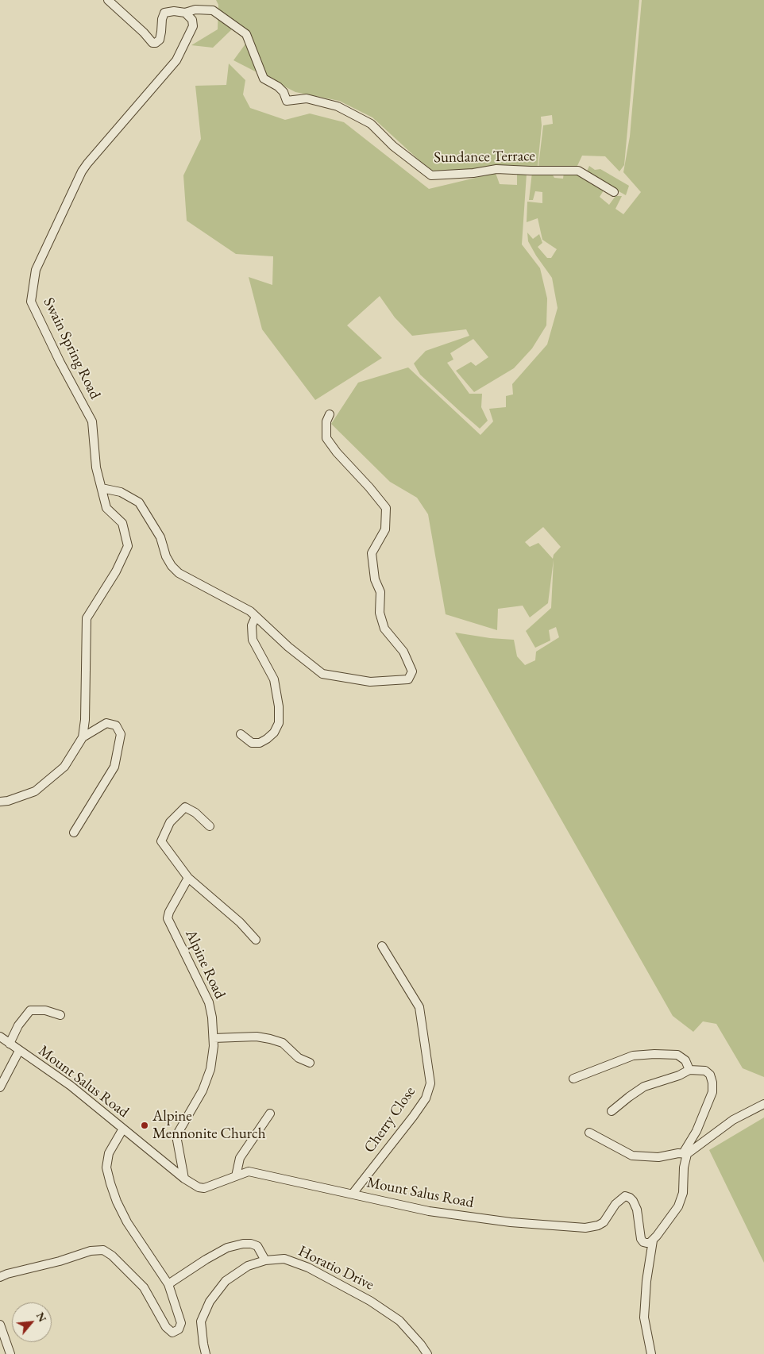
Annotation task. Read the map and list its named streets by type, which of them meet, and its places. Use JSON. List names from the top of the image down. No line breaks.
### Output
{"streets":{"street":["Sundance Terrace","Swain Spring Road","Alpine Road","Mount Salus Road","Cherry Close","Horatio Drive"]},"crossings":[["Sundance Terrace","Swain Spring Road"],["Alpine Road","Mount Salus Road"],["Mount Salus Road","Cherry Close"]],"places":["Alpine Mennonite Church"],"north":"top right"}
